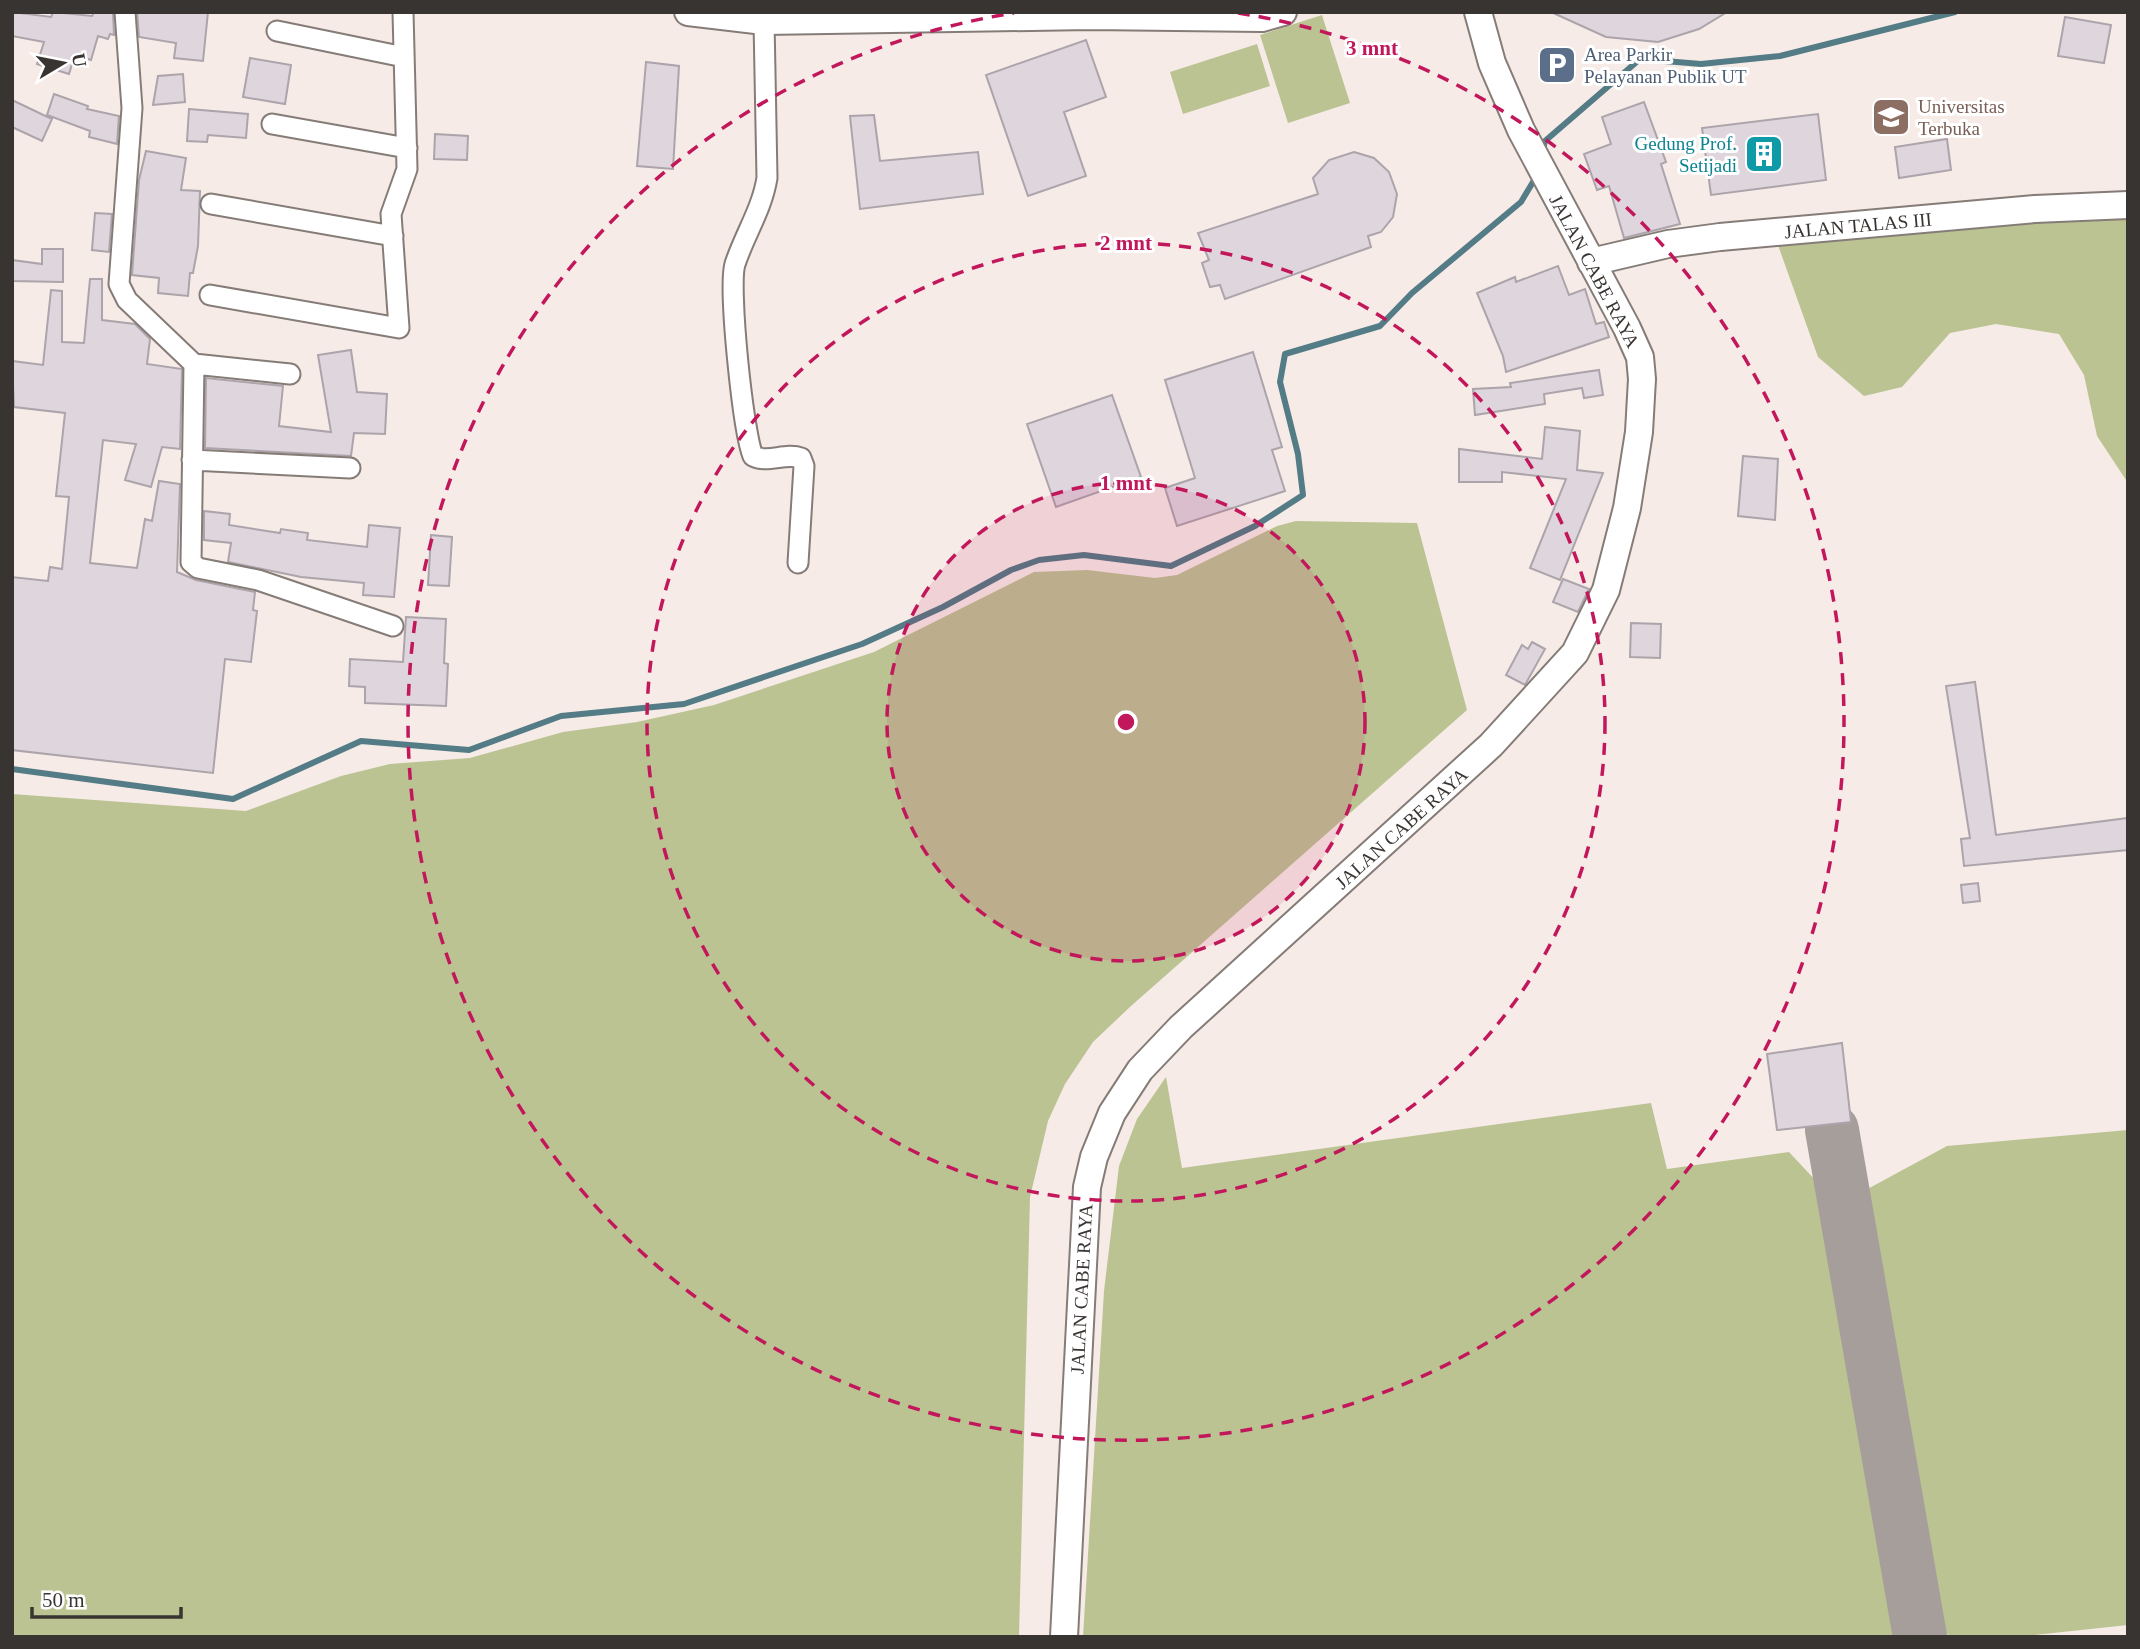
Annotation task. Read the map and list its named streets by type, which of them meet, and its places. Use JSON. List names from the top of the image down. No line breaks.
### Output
{"streets":{"main road":["JALAN TALAS III","JALAN CABE RAYA"]},"crossings":[["JALAN TALAS III","JALAN CABE RAYA"]],"places":{"parking":["Area Parkir Pelayanan Publik UT"],"school or university":["Universitas Terbuka"],"building":["Gedung Prof. Setijadi"]},"scale_bar":"50 m","north":"right","rings":["3 mnt","2 mnt","1 mnt"]}
